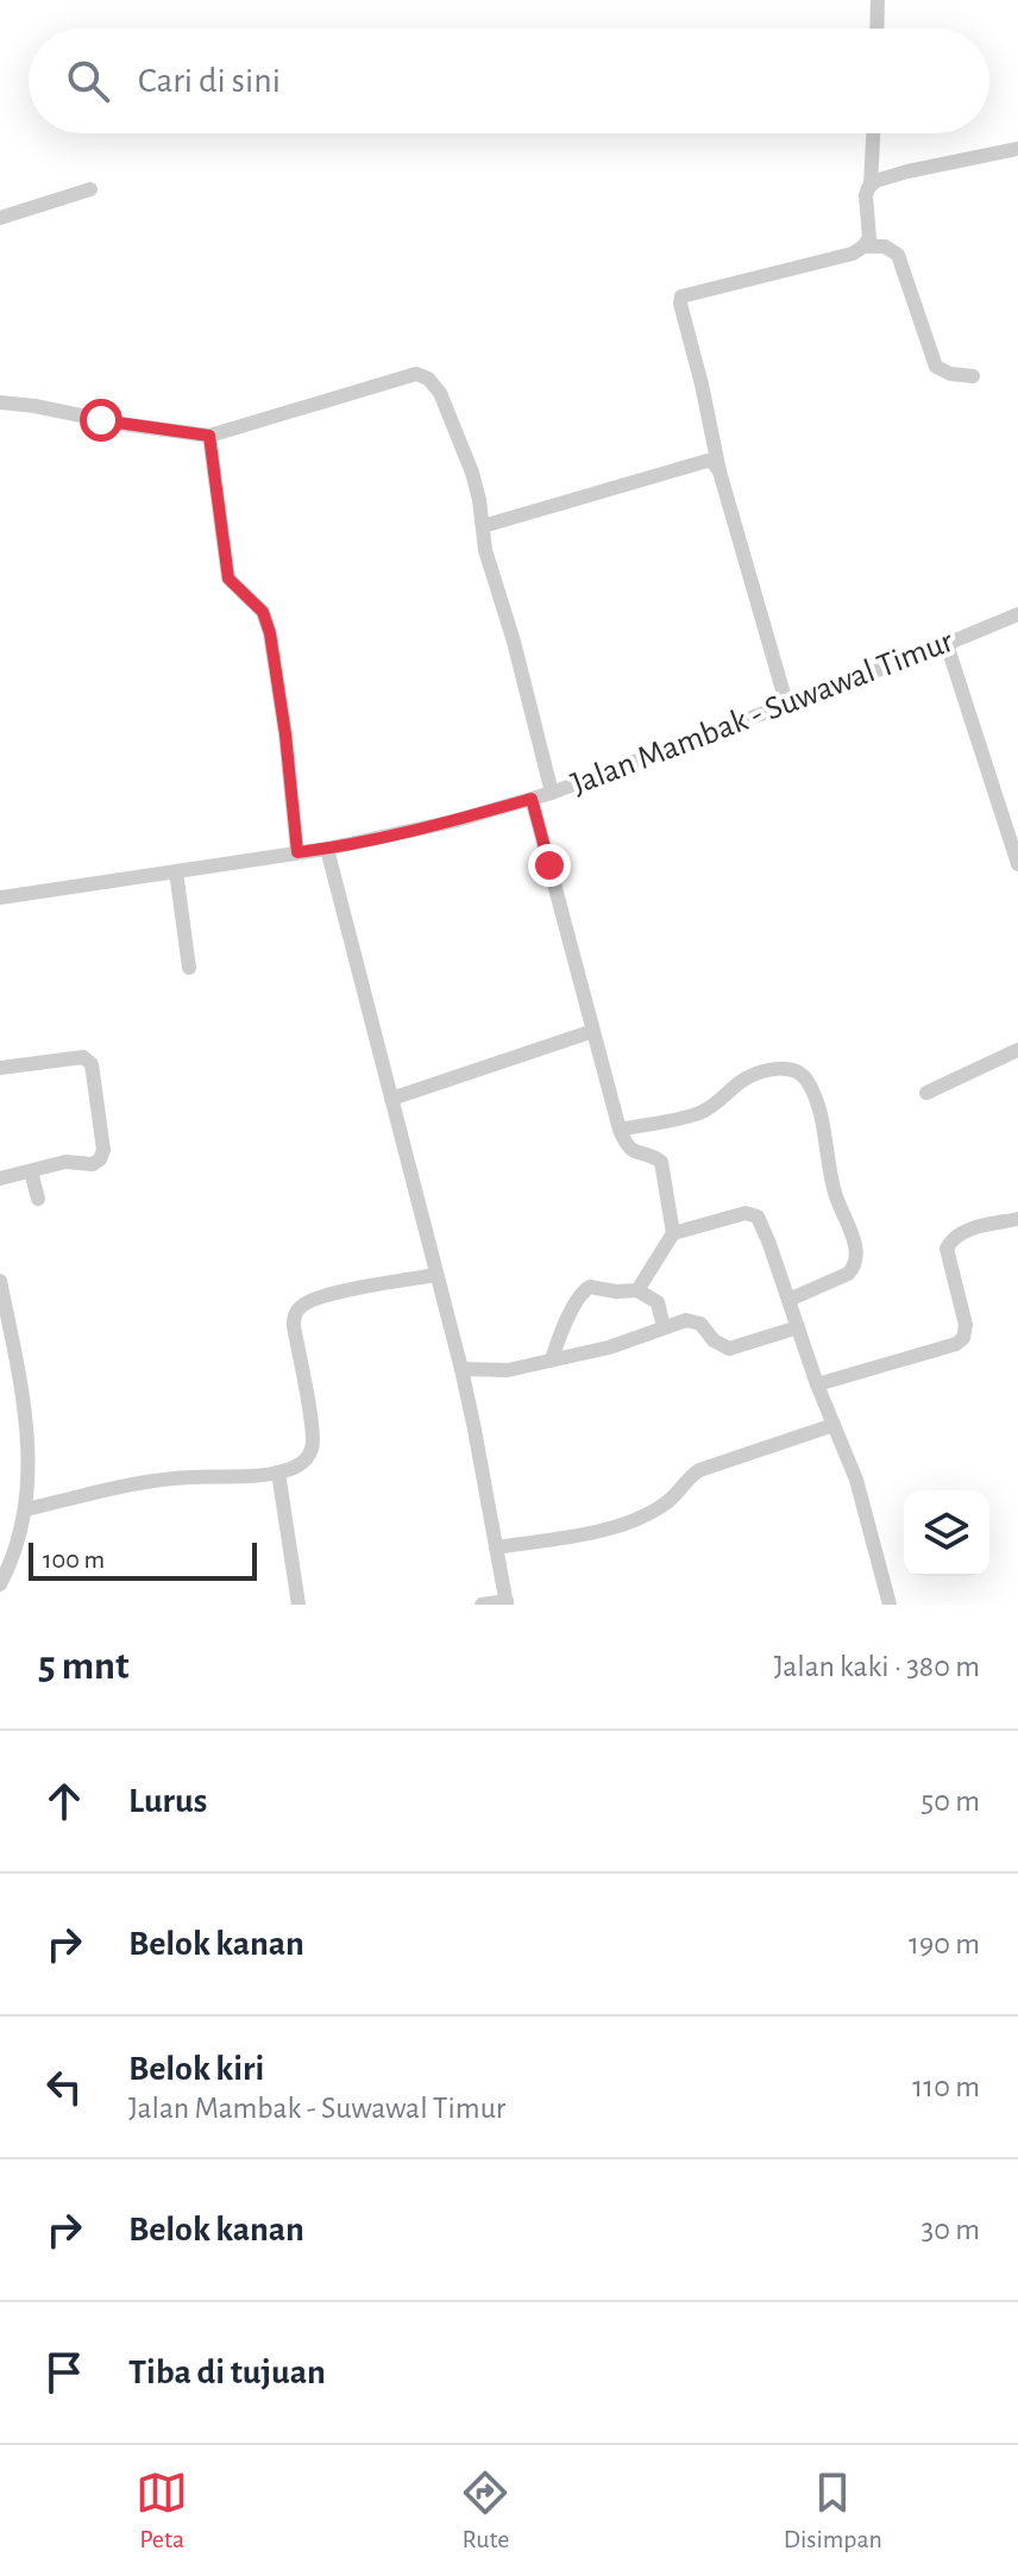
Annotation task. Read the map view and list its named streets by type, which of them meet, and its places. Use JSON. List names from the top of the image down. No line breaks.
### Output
{"streets":{"street":["Jalan Mambak - Suwawal Timur"]},"scale_bar":"100 m","page":{"search":"Cari di sini","scale":"100 m","heading":["5 mnt","Jalan kaki · 380 m"],"list":[["Lurus","50 m"],["Belok kanan","190 m"],["Belok kiri","Jalan Mambak - Suwawal Timur","110 m"],["Belok kanan","30 m"],"Tiba di tujuan"],"nav":["Peta","Rute","Disimpan"]}}
